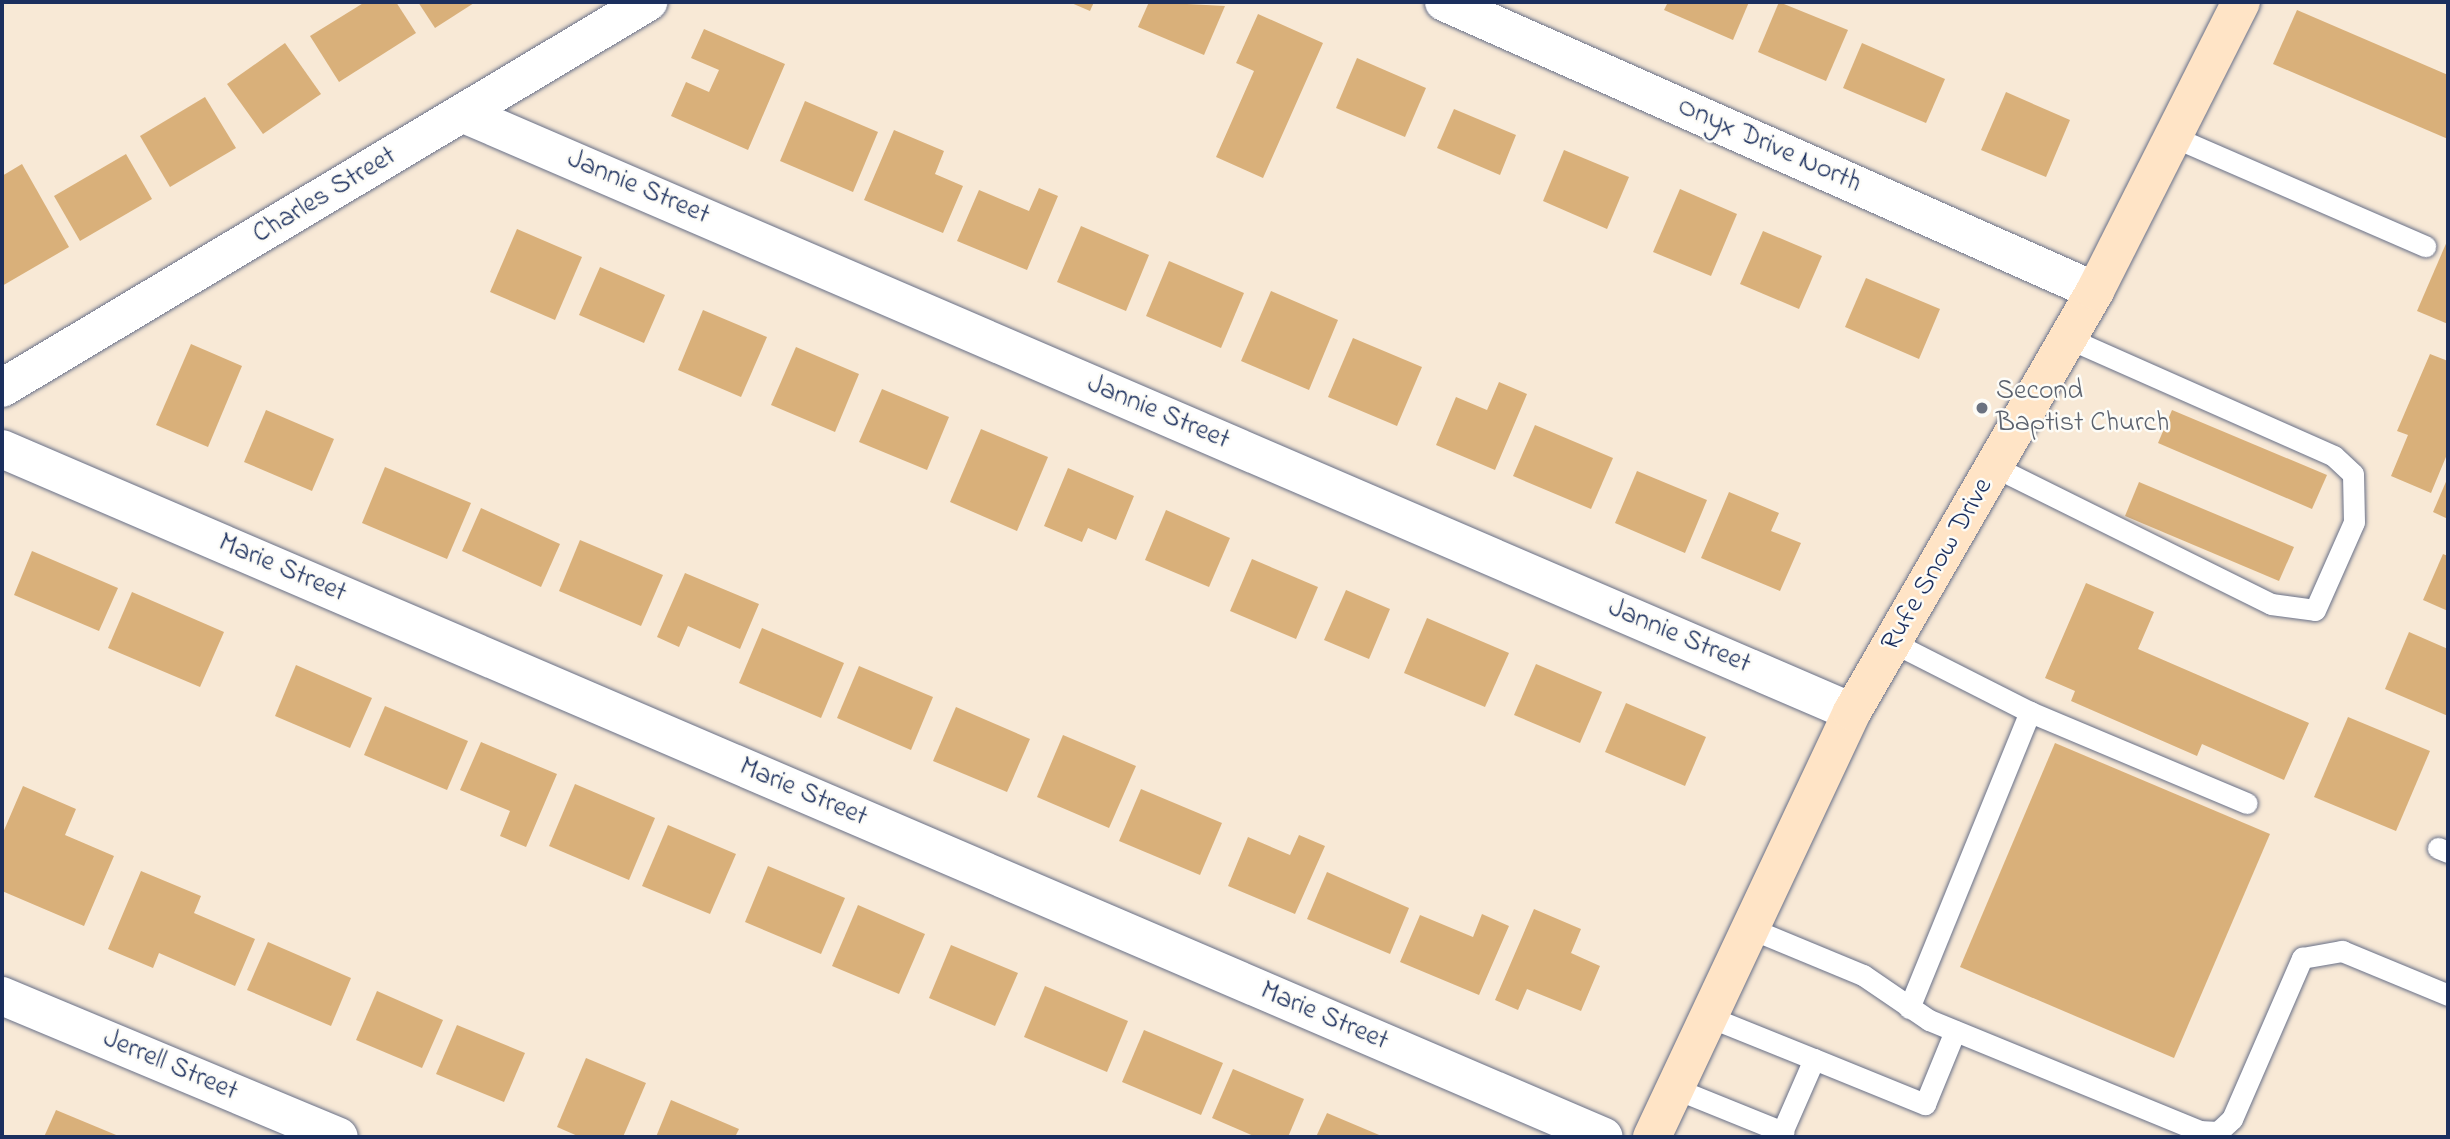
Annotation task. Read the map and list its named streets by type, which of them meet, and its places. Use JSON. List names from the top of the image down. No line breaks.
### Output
{"streets":{"main road":["Rufe Snow Drive"],"street":["Onyx Drive North","Jannie Street","Charles Street","Marie Street","Jerrell Street"]},"crossings":[["Onyx Drive North","Rufe Snow Drive"],["Jannie Street","Charles Street"],["Jannie Street","Rufe Snow Drive"]],"places":["Second Baptist Church"]}
